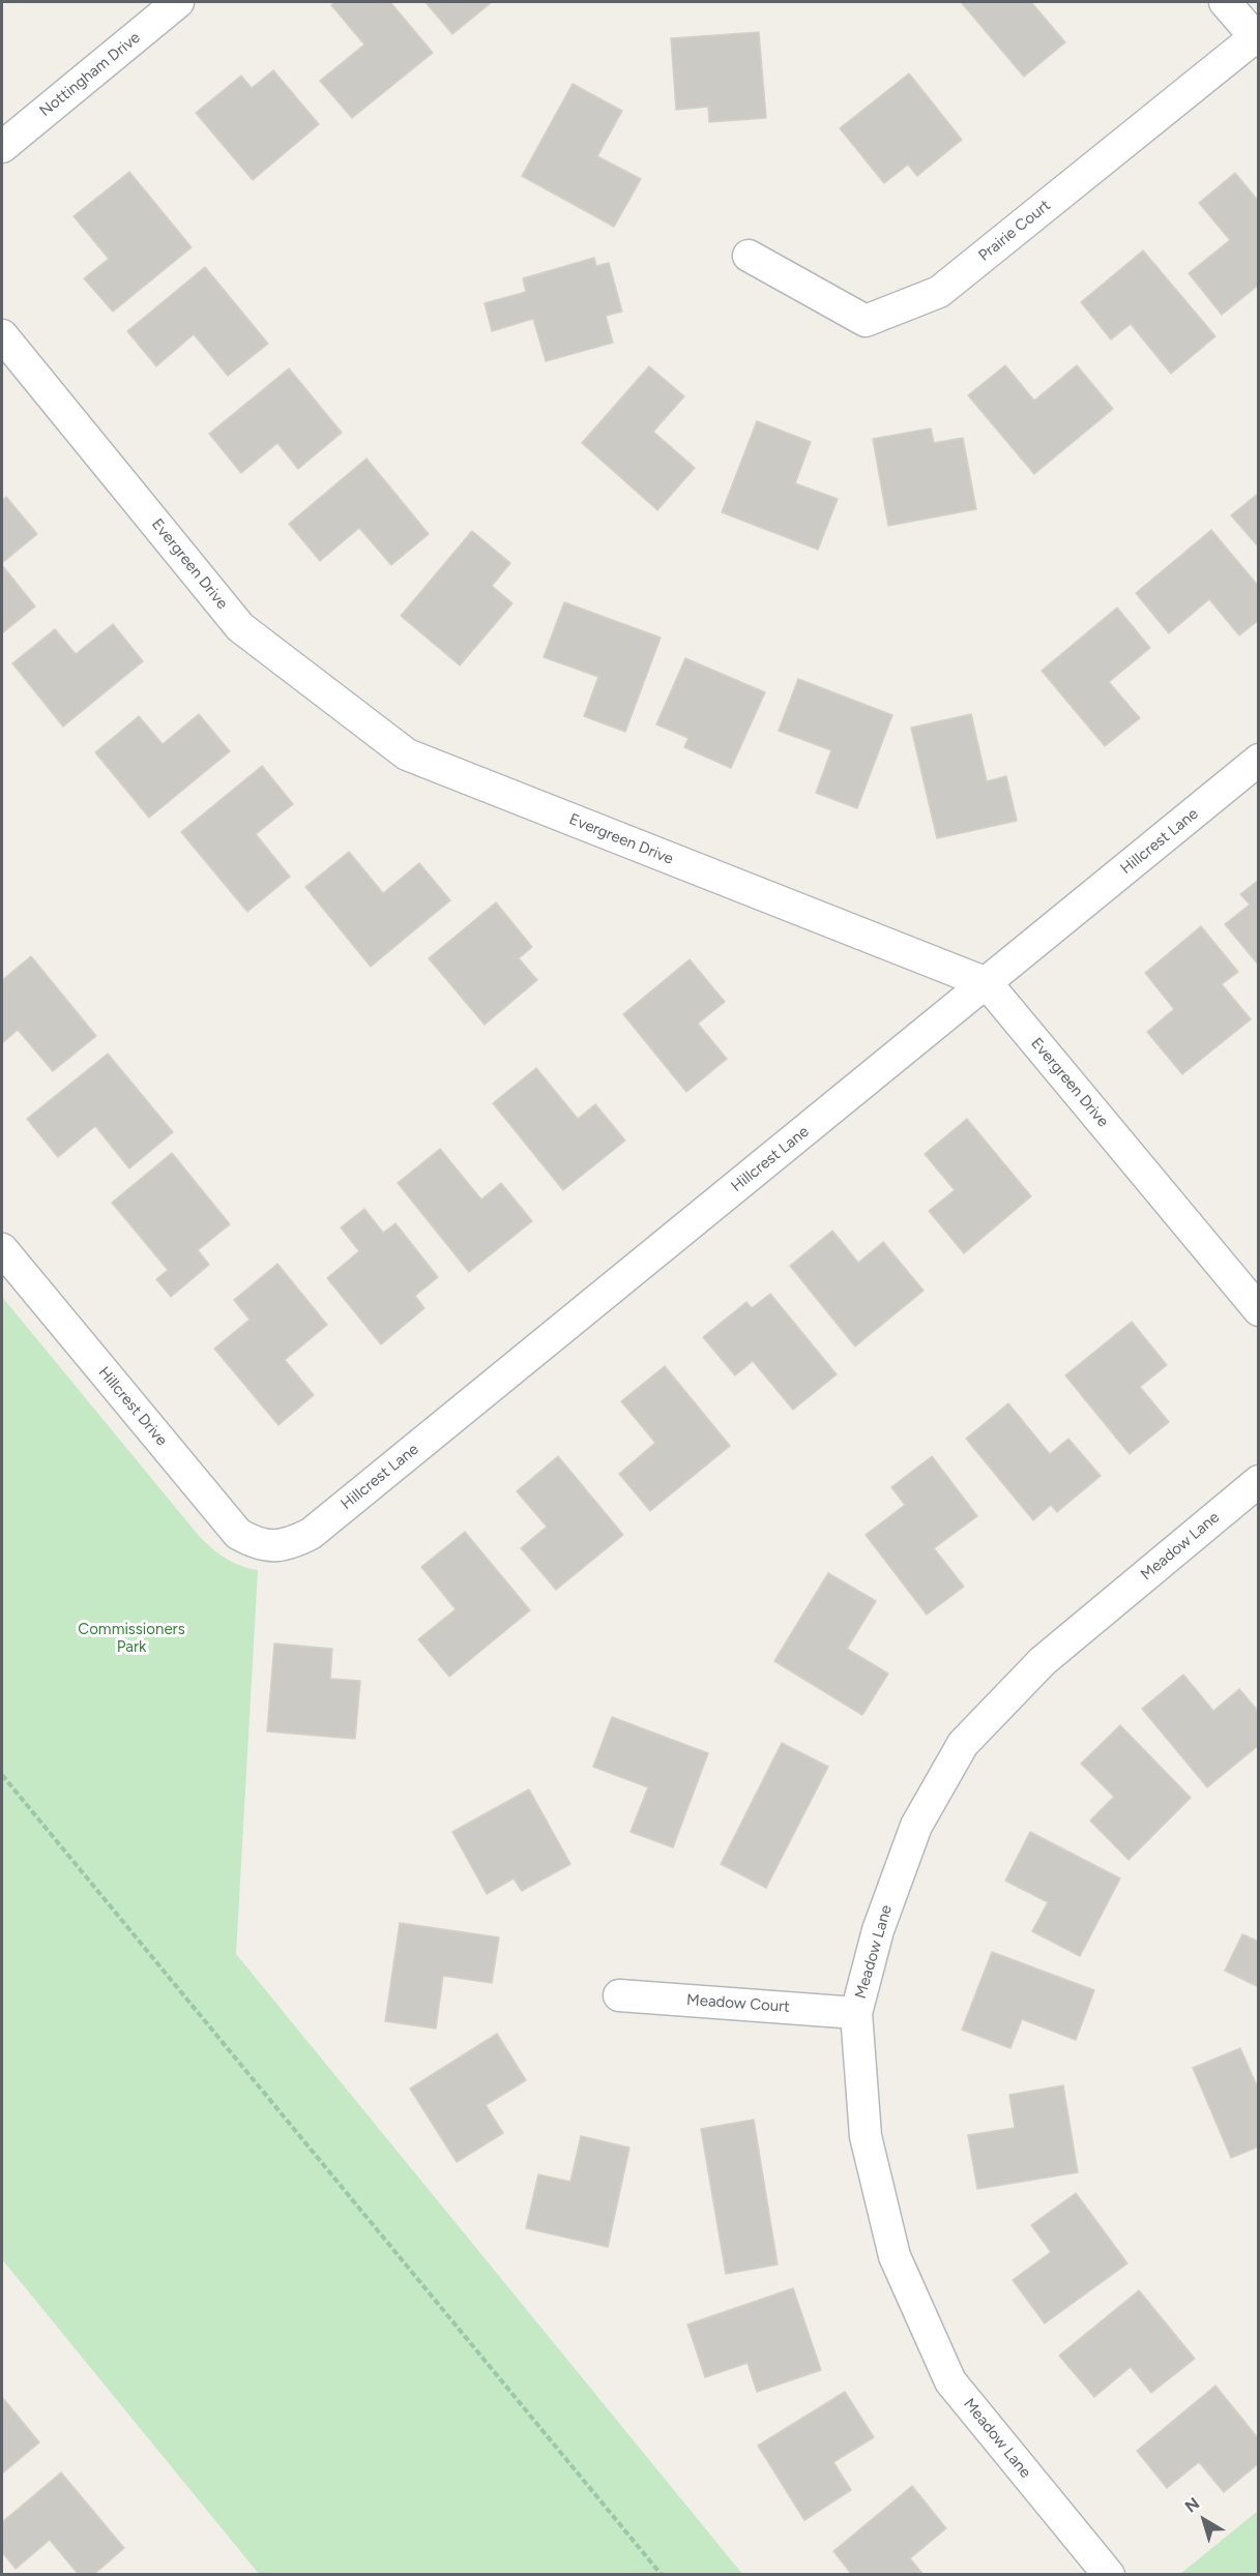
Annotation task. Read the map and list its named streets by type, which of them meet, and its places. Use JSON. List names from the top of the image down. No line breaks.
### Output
{"streets":{"street":["Nottingham Drive","Prairie Court","Evergreen Drive","Hillcrest Lane","Hillcrest Drive","Meadow Lane","Meadow Court"]},"crossings":[["Evergreen Drive","Hillcrest Lane"],["Hillcrest Lane","Hillcrest Drive"],["Meadow Lane","Meadow Court"]],"parks":["Commissioners Park"],"north":"top left"}
